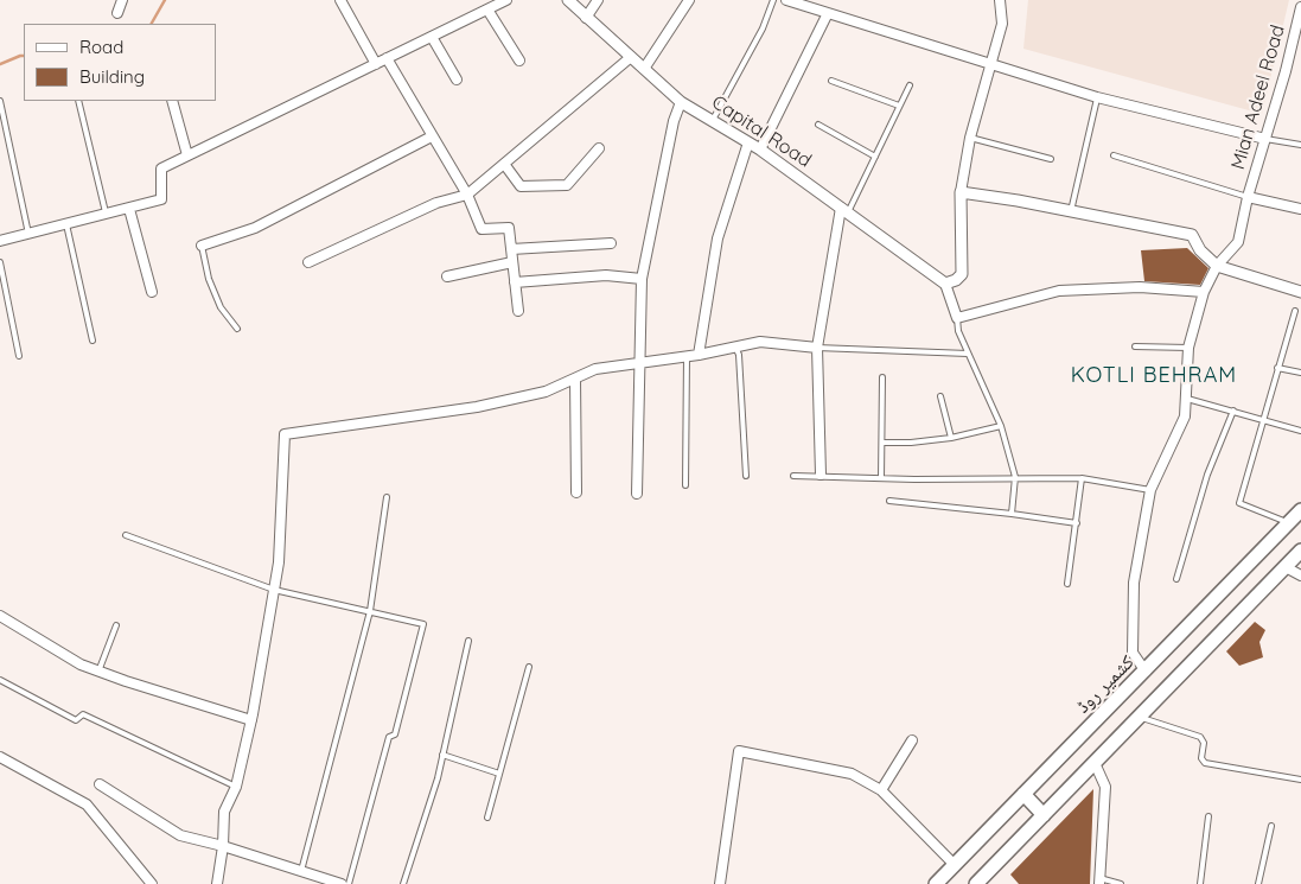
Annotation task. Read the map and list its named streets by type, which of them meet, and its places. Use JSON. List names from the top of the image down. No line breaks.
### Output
{"streets":{"main road":["کشمیر روڈ"],"street":["Mian Adeel Road","Capital Road"]},"crossings":[["Mian Adeel Road","کشمیر روڈ"]],"districts":["KOTLI BEHRAM"],"legend":["Road","Building"]}
